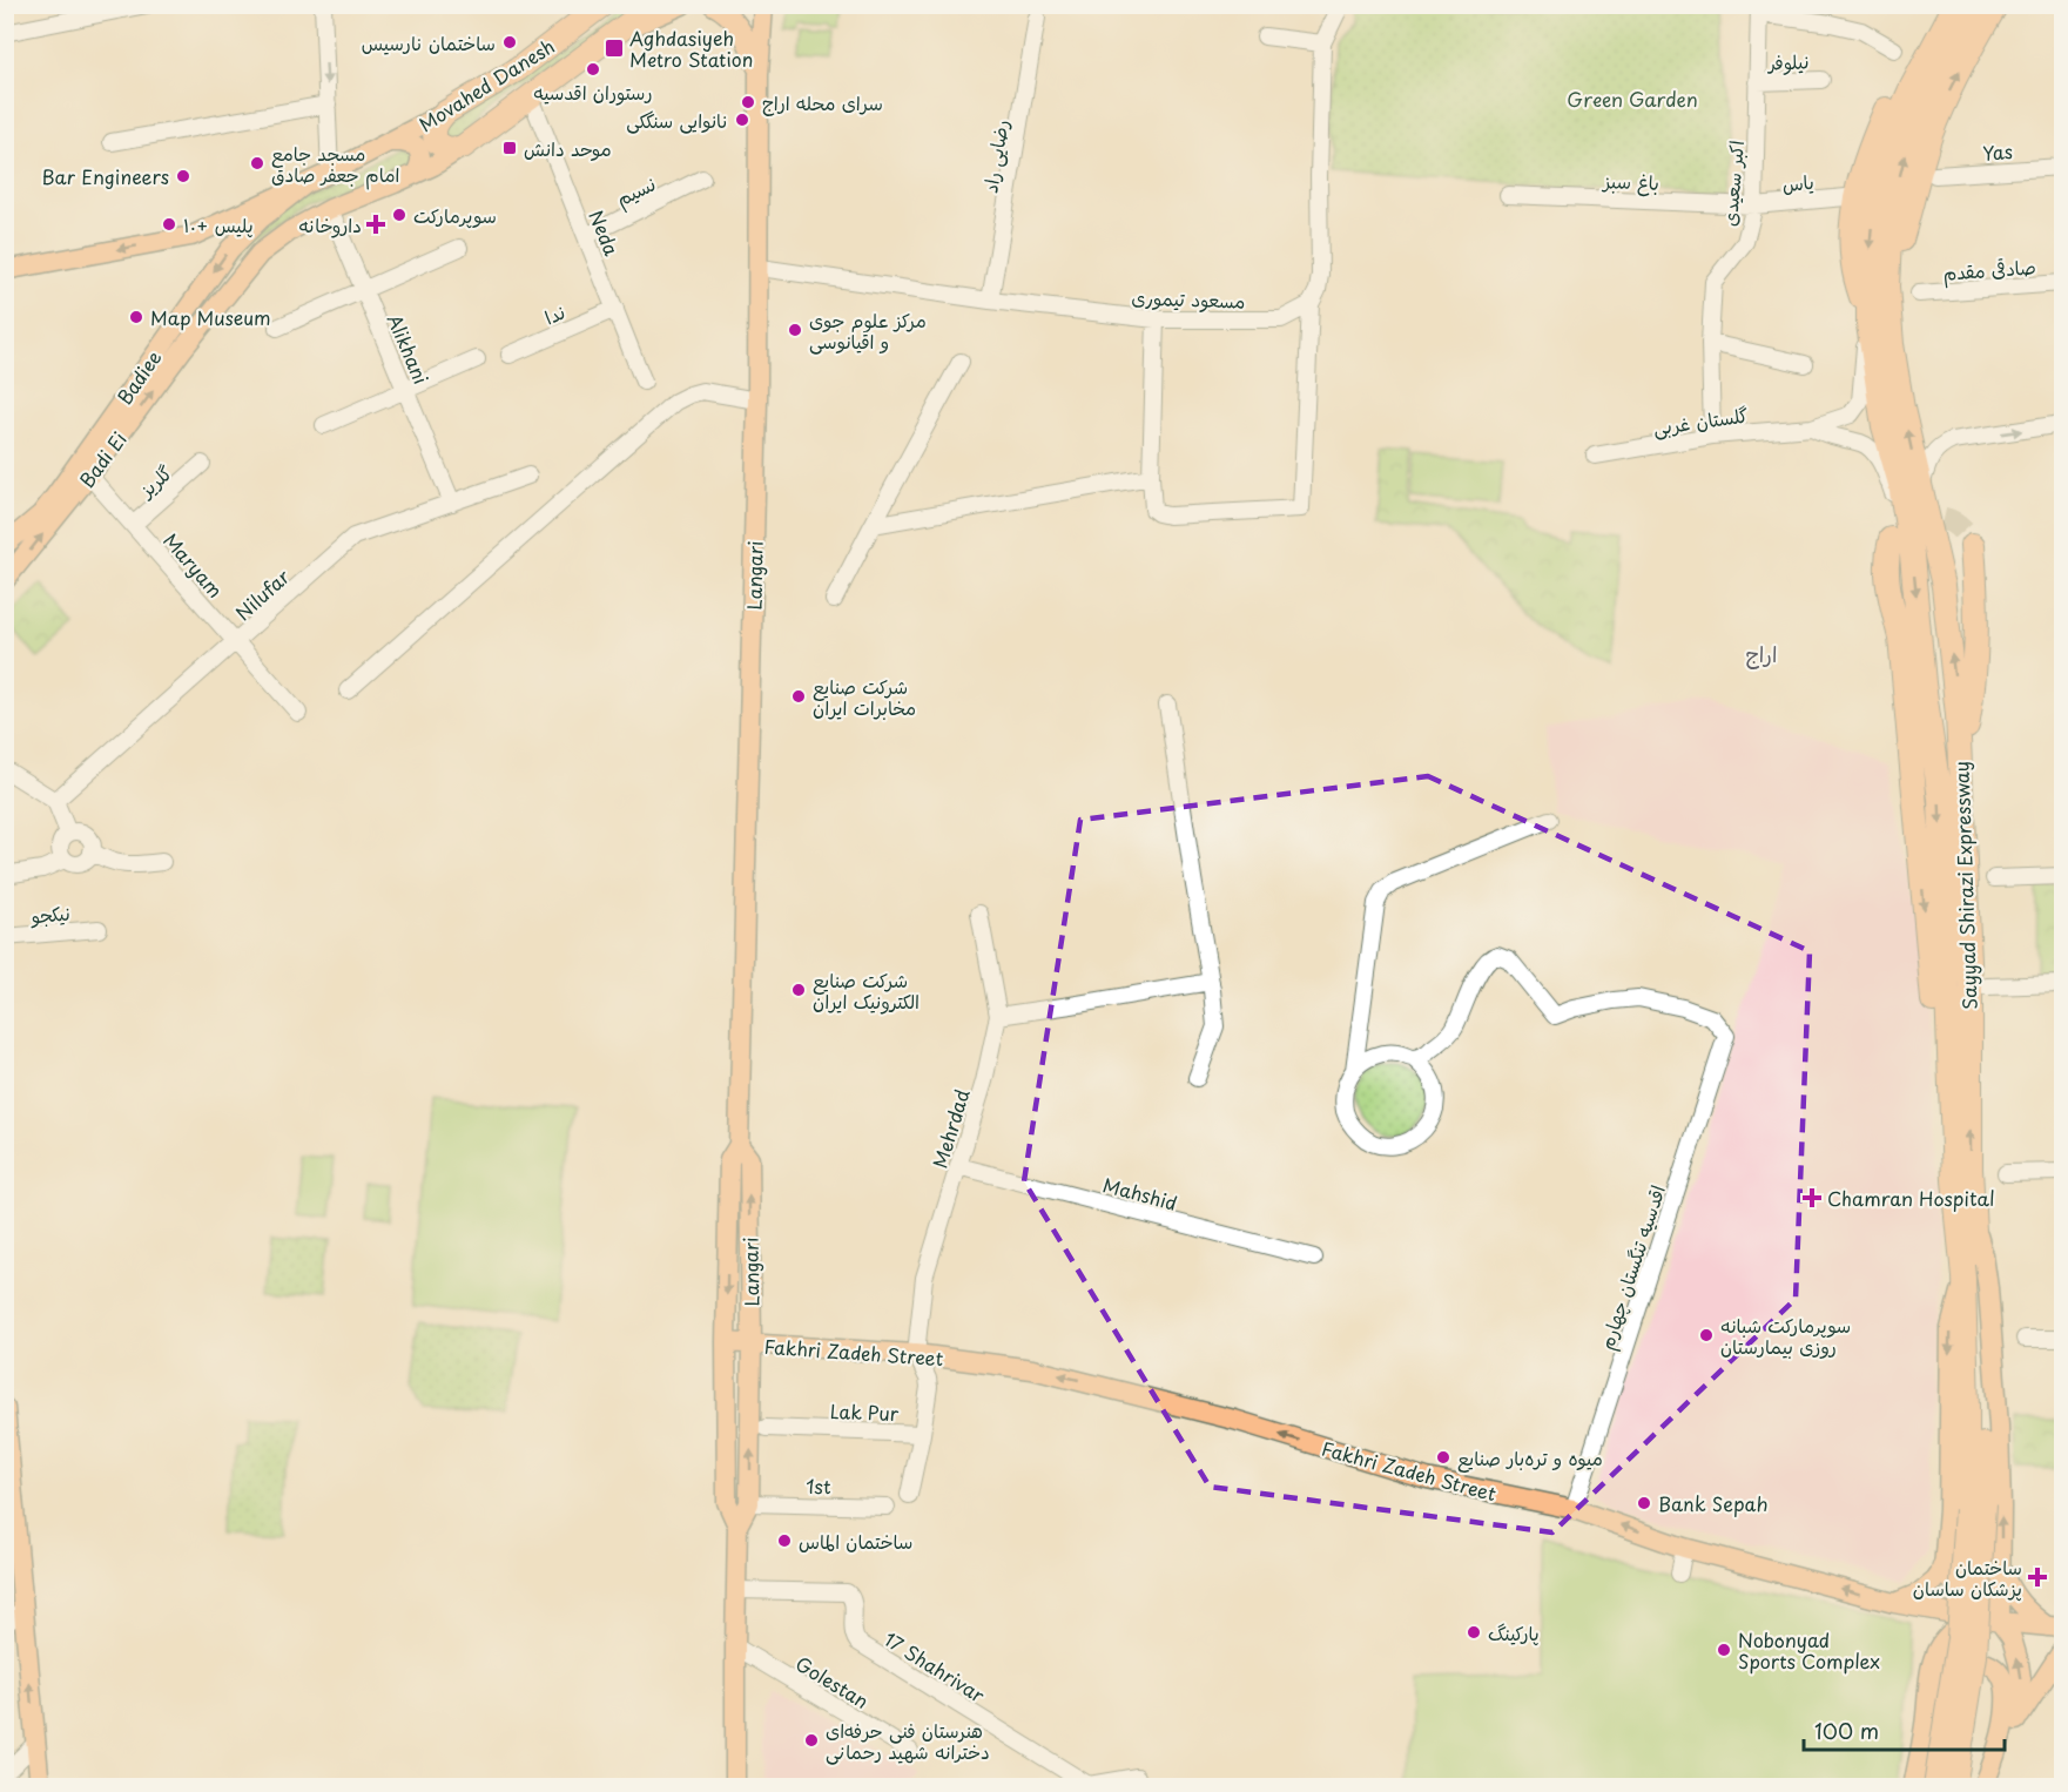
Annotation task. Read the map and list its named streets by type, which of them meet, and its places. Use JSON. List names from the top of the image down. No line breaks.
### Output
{"streets":{"highway":["Movahed Danesh","Sayyad Shirazi Expressway"],"main road":["Badiee","Badi Ei","Langari","Fakhri Zadeh Street"],"street":["نیلوفر","Yas","رضایی راد","باغ سبز","یاس","اکبر سعیدی","نسیم","Neda","صادقی مقدم","مسعود تیموری","ندا","Alikhani","گلستان غربی","گلریز","Maryam","Nilufar","نیکجو","Mehrdad","Mahshid","اقدسیه تنگستان چهارم","Lak Pur","1st","17 Shahrivar","Golestan"]},"crossings":[["نیلوفر","اکبر سعیدی"],["Movahed Danesh","Neda"],["Movahed Danesh","Alikhani"],["Movahed Danesh","Badiee"],["Movahed Danesh","Badi Ei"],["رضایی راد","مسعود تیموری"],["باغ سبز","یاس"],["باغ سبز","اکبر سعیدی"],["یاس","اکبر سعیدی"],["اکبر سعیدی","گلستان غربی"],["نسیم","Neda"],["Neda","ندا"],["مسعود تیموری","Langari"],["Alikhani","Nilufar"],["Badi Ei","Maryam"],["گلریز","Maryam"],["Maryam","Nilufar"],["Langari","Fakhri Zadeh Street"],["Langari","1st"],["Langari","17 Shahrivar"],["Langari","Golestan"],["Mehrdad","Mahshid"],["Mehrdad","Fakhri Zadeh Street"],["Mehrdad","Lak Pur"],["اقدسیه تنگستان چهارم","Fakhri Zadeh Street"],["Fakhri Zadeh Street","Lak Pur"]],"one_way":["Badiee","Badi Ei","Fakhri Zadeh Street"],"districts":["اراج"],"parks":["Green Garden"],"places":{"other":["ساختمان نارسیس","رستوران اقدسیه","سرای محله اراج","نانوایی سنگکی","مسجد جامع امام جعفر صادق","Bar Engineers","سوپرمارکت","پلیس +۱۰","Map Museum","مرکز علوم جوی و اقیانوسی","شرکت صنایع مخابرات ایران","شرکت صنایع الکترونیک ایران","سوپرمارکت شبانه روزی بیمارستان","میوه و تره‌بار صنایع","Bank Sepah","ساختمان الماس","پارکینگ","Nobonyad Sports Complex","هنرستان فنی حرفه‌ای دخترانه شهید رحمانی"],"transit":["Aghdasiyeh Metro Station","موحد دانش"],"health":["داروخانه","Chamran Hospital","ساختمان پزشکان ساسان"]},"scale_bar":"100 m"}
